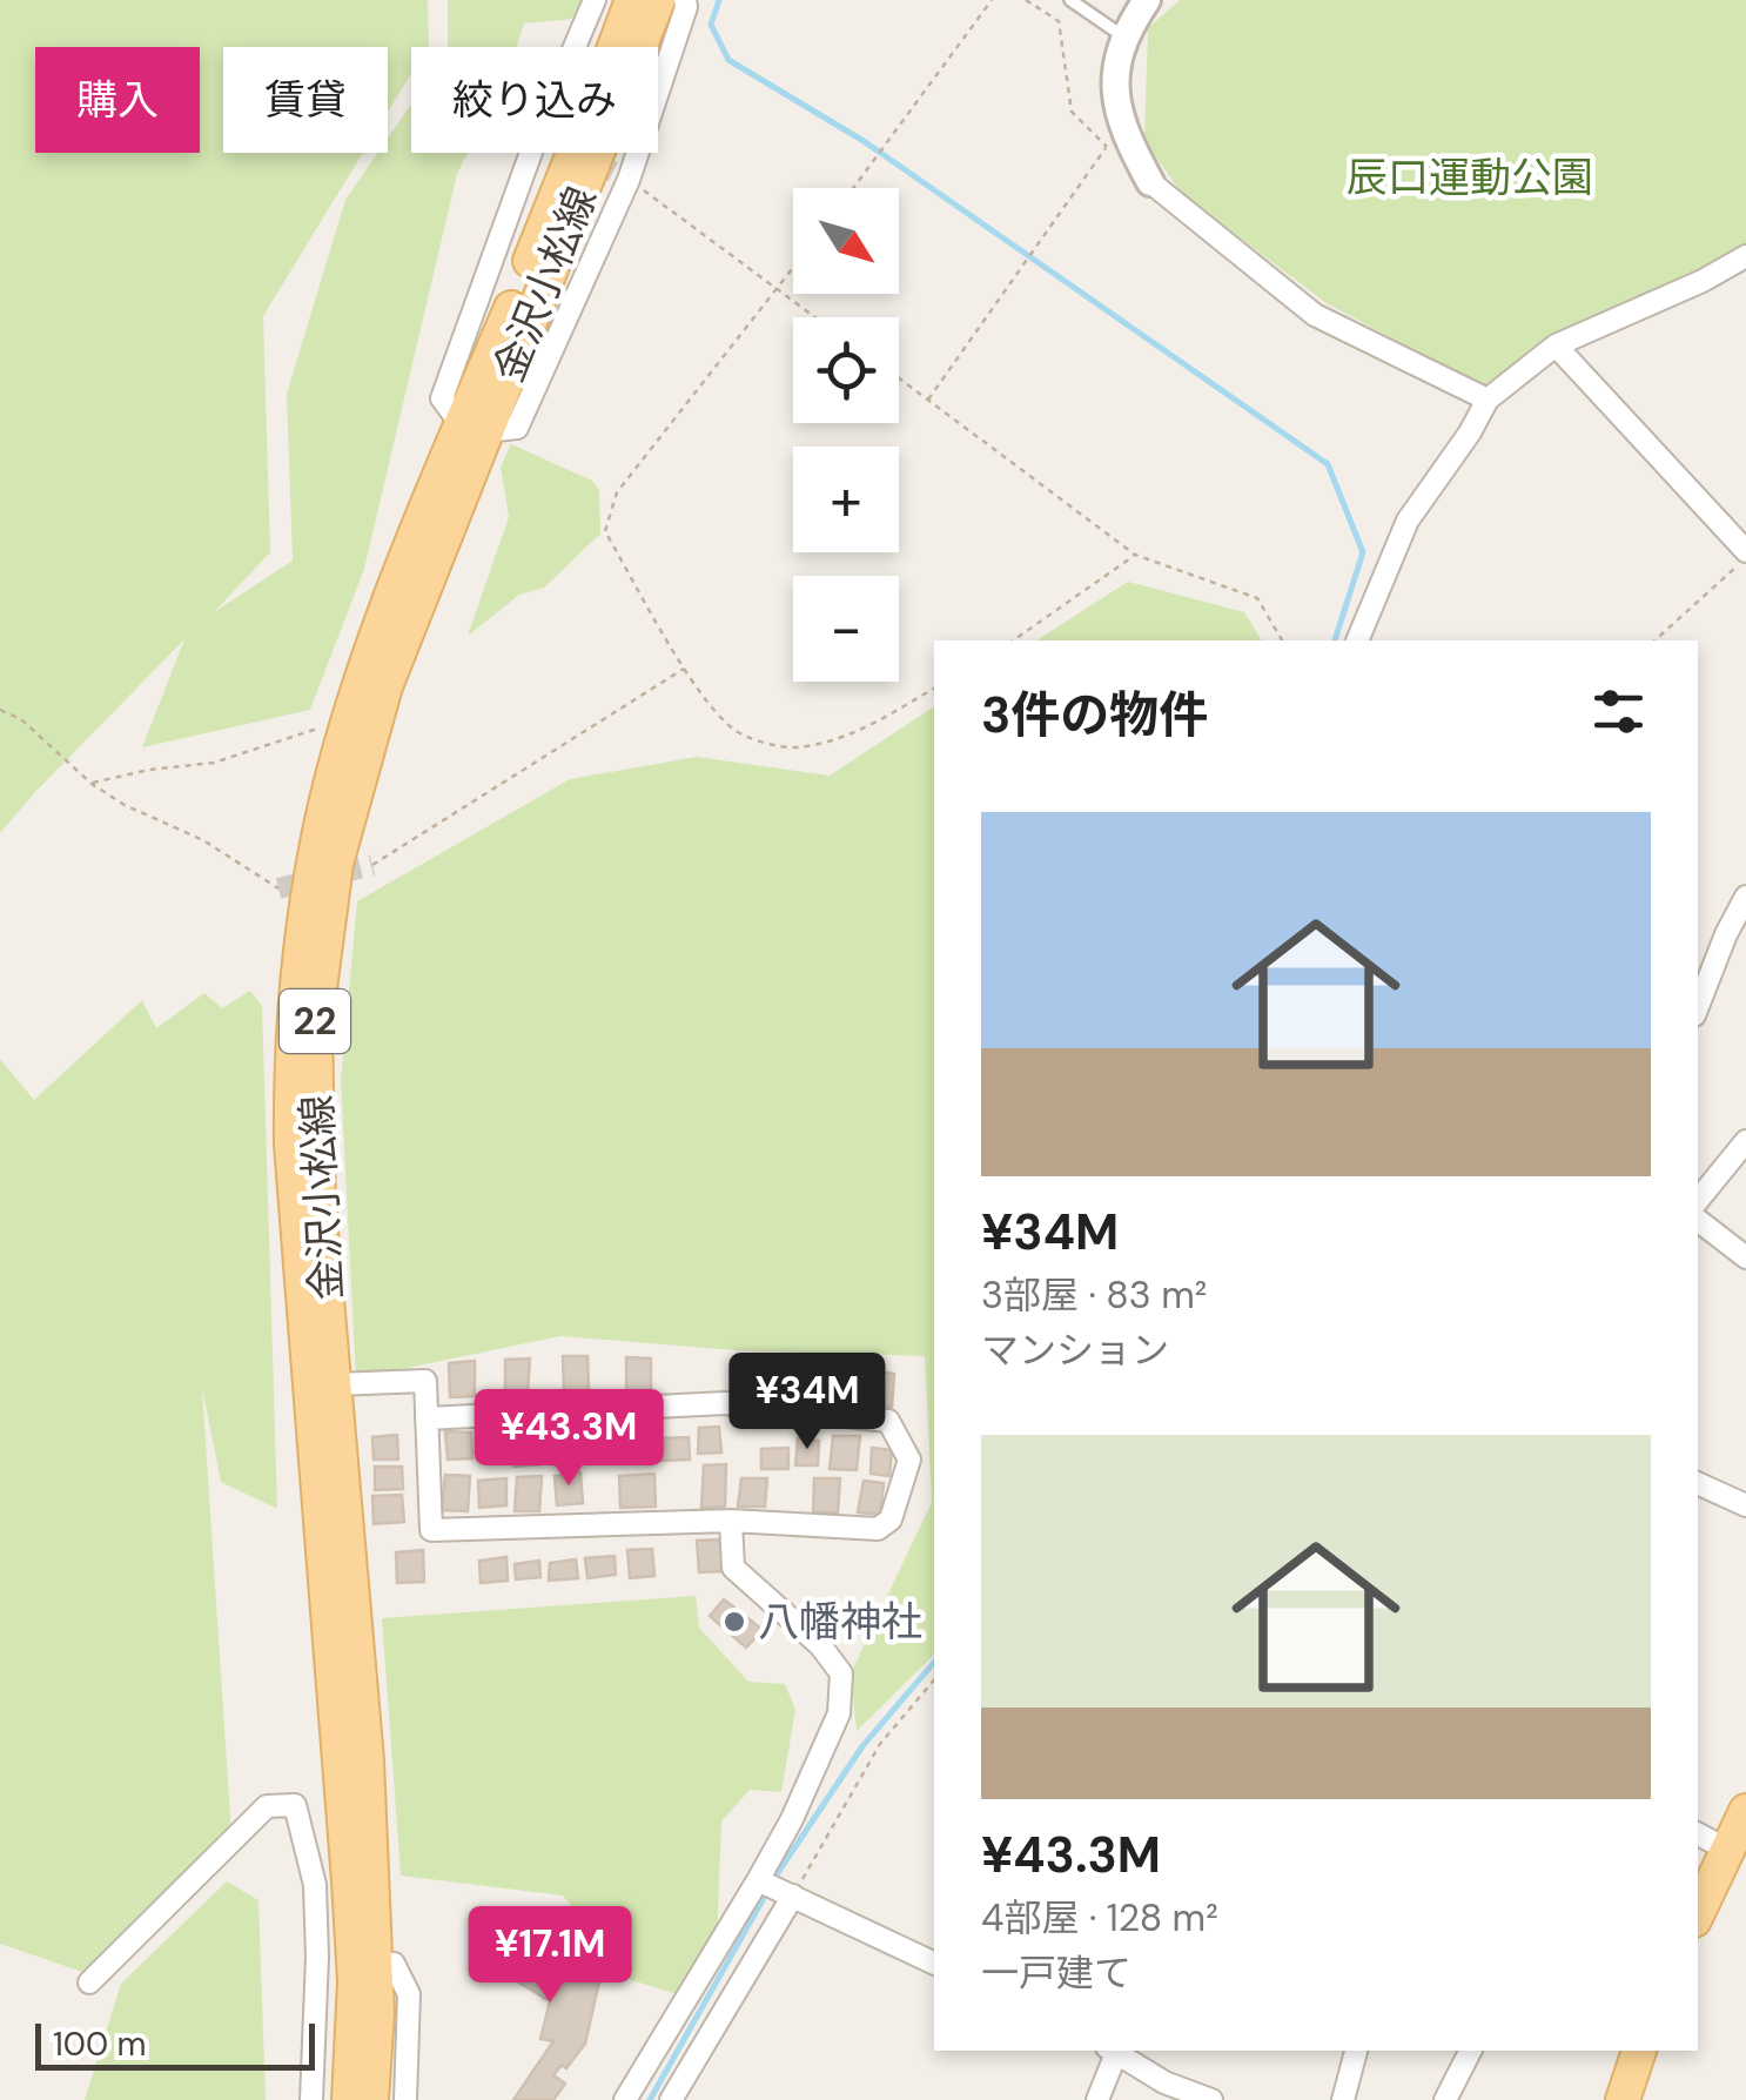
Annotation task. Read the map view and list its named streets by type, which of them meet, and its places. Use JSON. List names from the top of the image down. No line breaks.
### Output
{"streets":{"main road":["金沢小松線","22"]},"parks":["辰口運動公園"],"places":["八幡神社"],"scale_bar":"100 m","north":"bottom right","page":{"chip":["購入","賃貸","絞り込み"],"map_buttons":["+","−"],"heading":"3件の物件","list":[{"name":"¥34M","note":"3部屋 · 83 m² · マンション"},{"name":"¥43.3M","note":"4部屋 · 128 m² · 一戸建て"}],"price":["¥34M","¥43.3M","¥17.1M"],"scale":"100 m"}}
